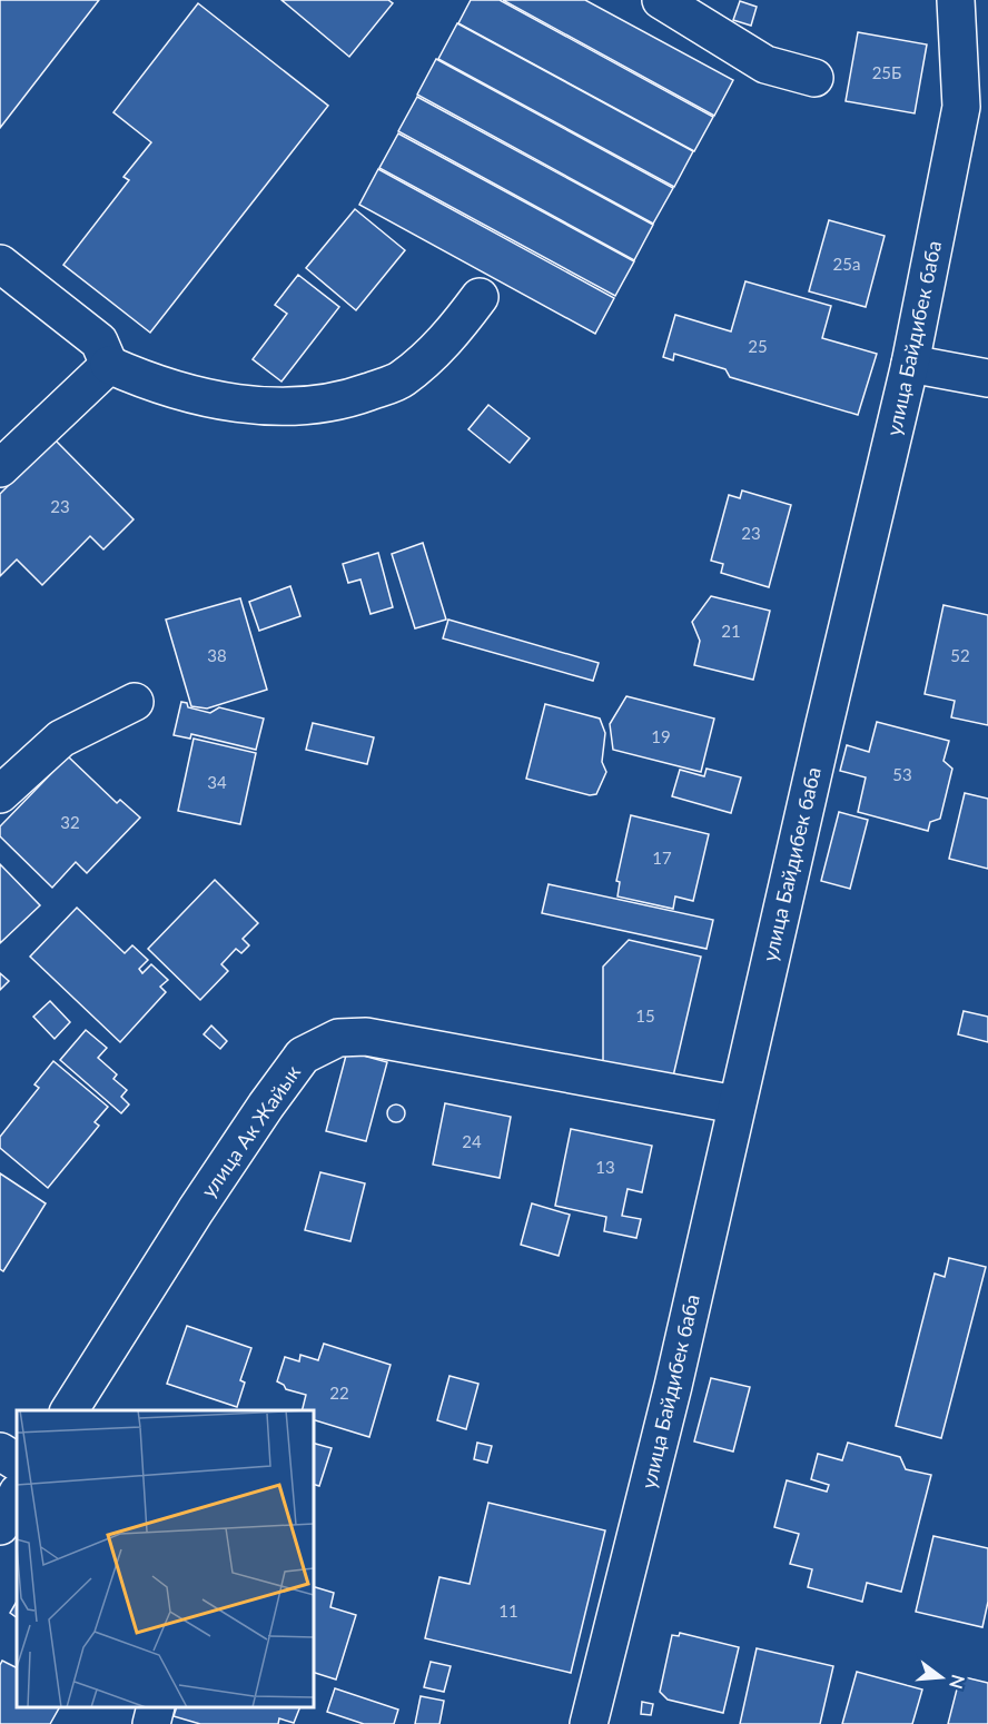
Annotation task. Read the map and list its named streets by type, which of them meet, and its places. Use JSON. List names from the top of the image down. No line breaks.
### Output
{"streets":{"street":["улица Байдибек баба","улица Ак Жайык"]},"crossings":[["улица Байдибек баба","улица Ак Жайык"]],"house_numbers":["25Б","25а","25","23","23","21","38","52","19","53","34","32","17","15","24","13","22","11"],"north":"right"}
